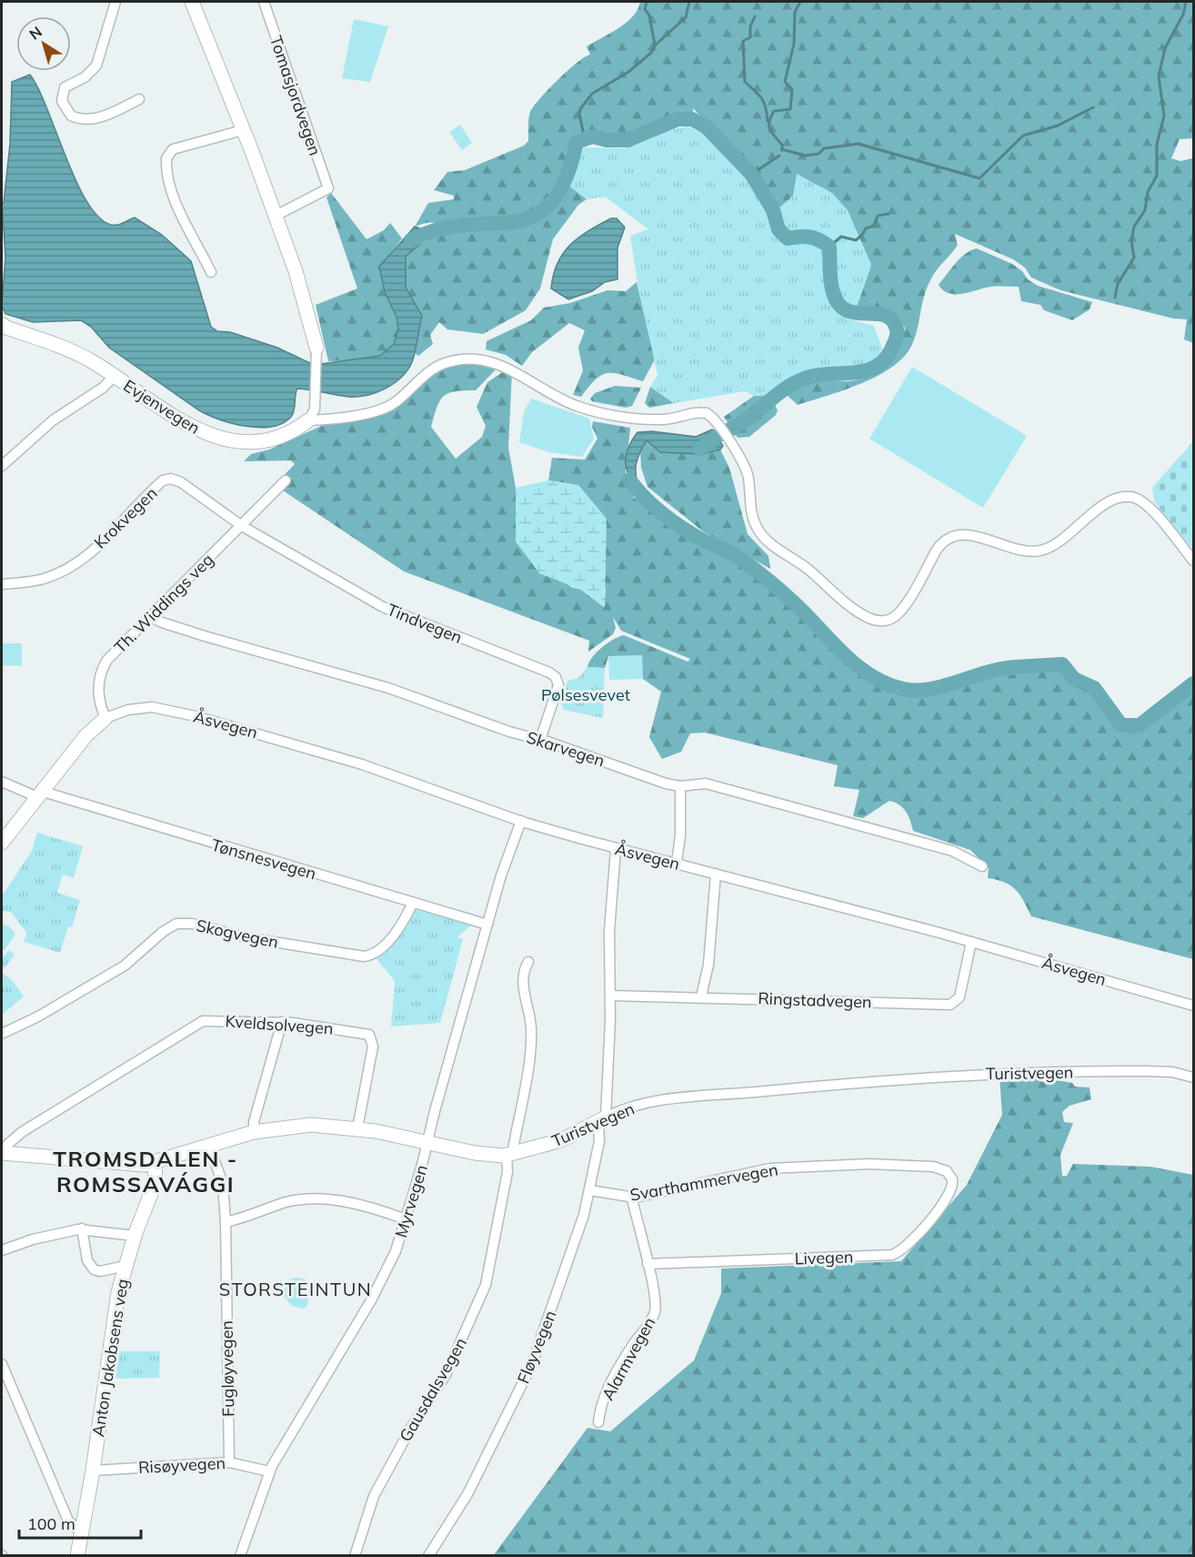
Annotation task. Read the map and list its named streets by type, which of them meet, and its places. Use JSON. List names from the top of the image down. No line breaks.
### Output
{"streets":{"street":["Tomasjordvegen","Evjenvegen","Krokvegen","Th. Widdings veg","Tindvegen","Åsvegen","Skarvegen","Tønsnesvegen","Skogvegen","Ringstadvegen","Kveldsolvegen","Turistvegen","Svarthammervegen","Myrvegen","Livegen","Fløyvegen","Anton Jakobsens veg","Alarmvegen","Fugløyvegen","Gausdalsvegen","Risøyvegen"]},"crossings":[["Krokvegen","Th. Widdings veg"],["Krokvegen","Tindvegen"],["Th. Widdings veg","Tindvegen"],["Th. Widdings veg","Åsvegen"],["Th. Widdings veg","Skarvegen"],["Tindvegen","Skarvegen"],["Åsvegen","Ringstadvegen"],["Åsvegen","Myrvegen"],["Åsvegen","Fløyvegen"],["Tønsnesvegen","Skogvegen"],["Tønsnesvegen","Myrvegen"],["Ringstadvegen","Fløyvegen"],["Kveldsolvegen","Turistvegen"],["Turistvegen","Myrvegen"],["Turistvegen","Fløyvegen"],["Turistvegen","Anton Jakobsens veg"],["Turistvegen","Fugløyvegen"],["Turistvegen","Gausdalsvegen"],["Svarthammervegen","Livegen"],["Svarthammervegen","Fløyvegen"],["Svarthammervegen","Alarmvegen"],["Myrvegen","Risøyvegen"],["Livegen","Alarmvegen"],["Anton Jakobsens veg","Risøyvegen"],["Fugløyvegen","Risøyvegen"]],"districts":["TROMSDALEN - ROMSSAVÁGGI","STORSTEINTUN"],"parks":["Pølsesvevet"],"scale_bar":"100 m","north":"top left"}
